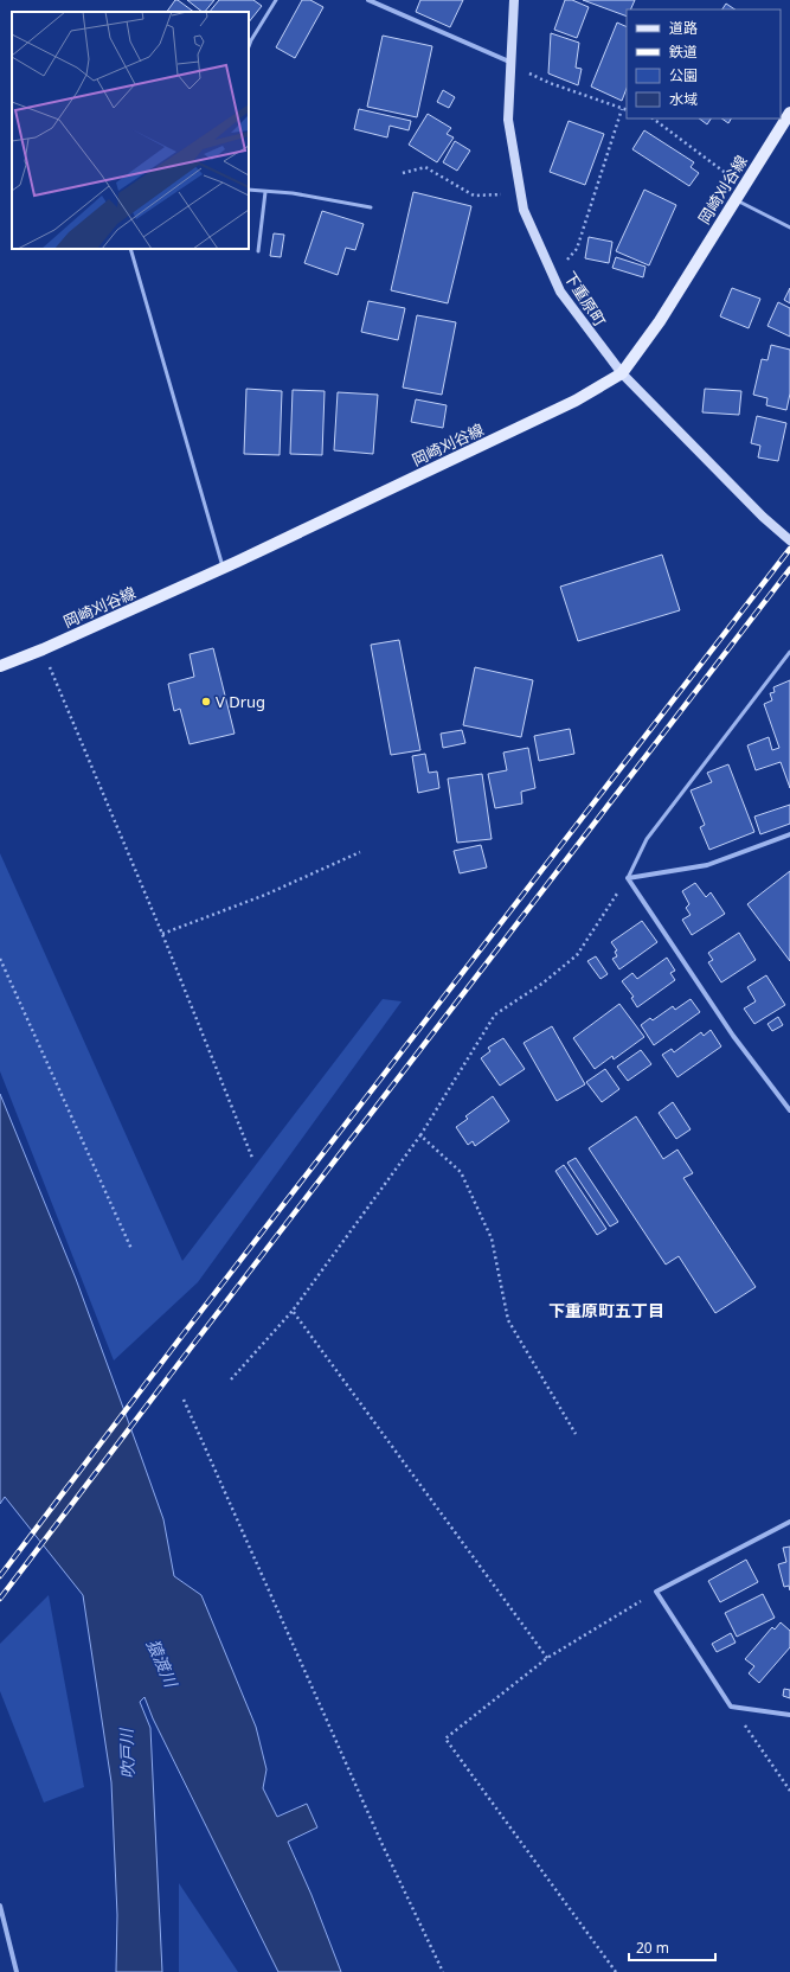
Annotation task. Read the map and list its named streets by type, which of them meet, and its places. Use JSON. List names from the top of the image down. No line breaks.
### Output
{"streets":{"main road":["岡崎刈谷線"],"street":["下重原町"]},"crossings":[["岡崎刈谷線","下重原町"]],"districts":["下重原町五丁目"],"water":["猿渡川","吹戸川"],"places":["V Drug"],"legend":["道路","鉄道","公園","水域"],"scale_bar":"20 m"}
